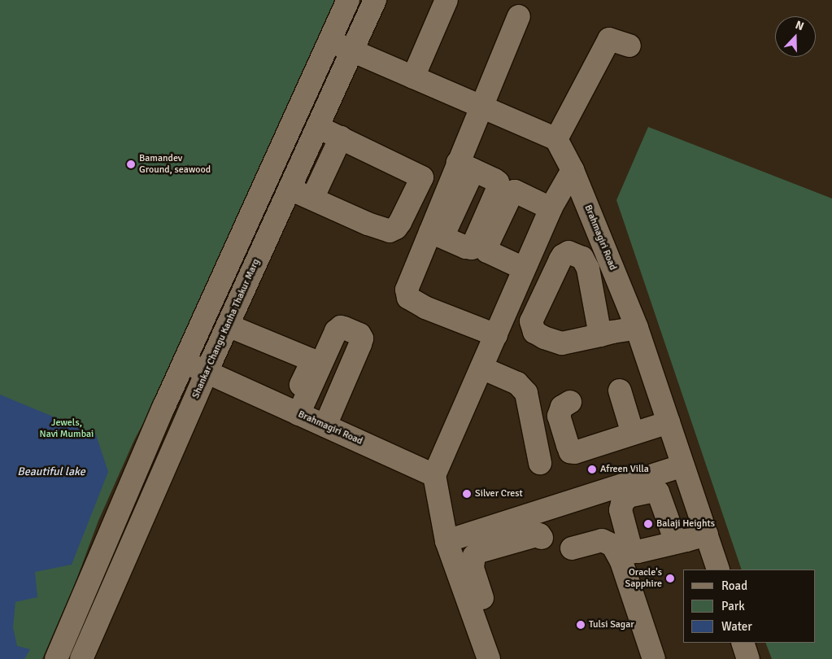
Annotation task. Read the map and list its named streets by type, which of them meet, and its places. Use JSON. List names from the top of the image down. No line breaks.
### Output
{"streets":{"street":["Brahmagiri Road","Shankar Changu Kanha Thakur Marg"]},"crossings":[["Brahmagiri Road","Shankar Changu Kanha Thakur Marg"]],"water":["Beautiful lake"],"parks":["Jewels, Navi Mumbai"],"places":["Bamandev Ground, seawood","Afreen Villa","Silver Crest","Balaji Heights","Oracle's Sapphire","Tulsi Sagar"],"legend":["Road","Park","Water"],"north":"top"}
